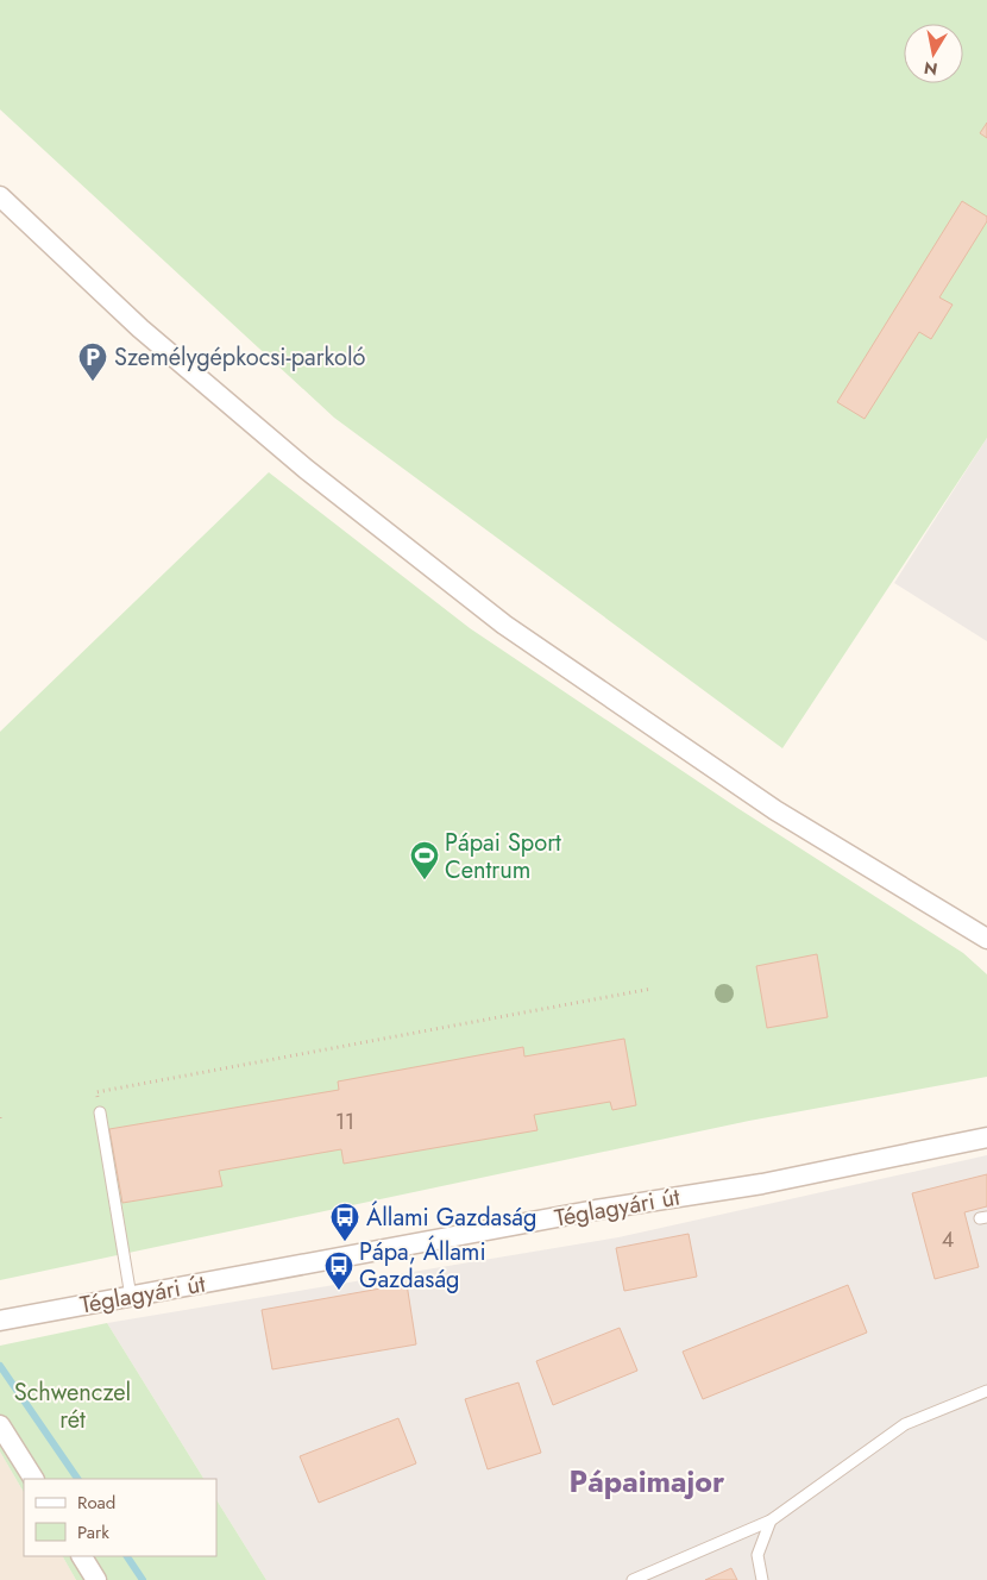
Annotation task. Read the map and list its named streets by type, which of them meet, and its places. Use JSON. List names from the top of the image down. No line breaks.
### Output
{"streets":{"street":["Téglagyári út"]},"districts":["Pápaimajor"],"parks":["Schwenczel rét"],"places":{"parking":["Személygépkocsi-parkoló"],"sports":["Pápai Sport Centrum"],"bus stop":["Állami Gazdaság","Pápa, Állami Gazdaság"]},"house_numbers":["11","4"],"legend":["Road","Park"],"north":"bottom"}
